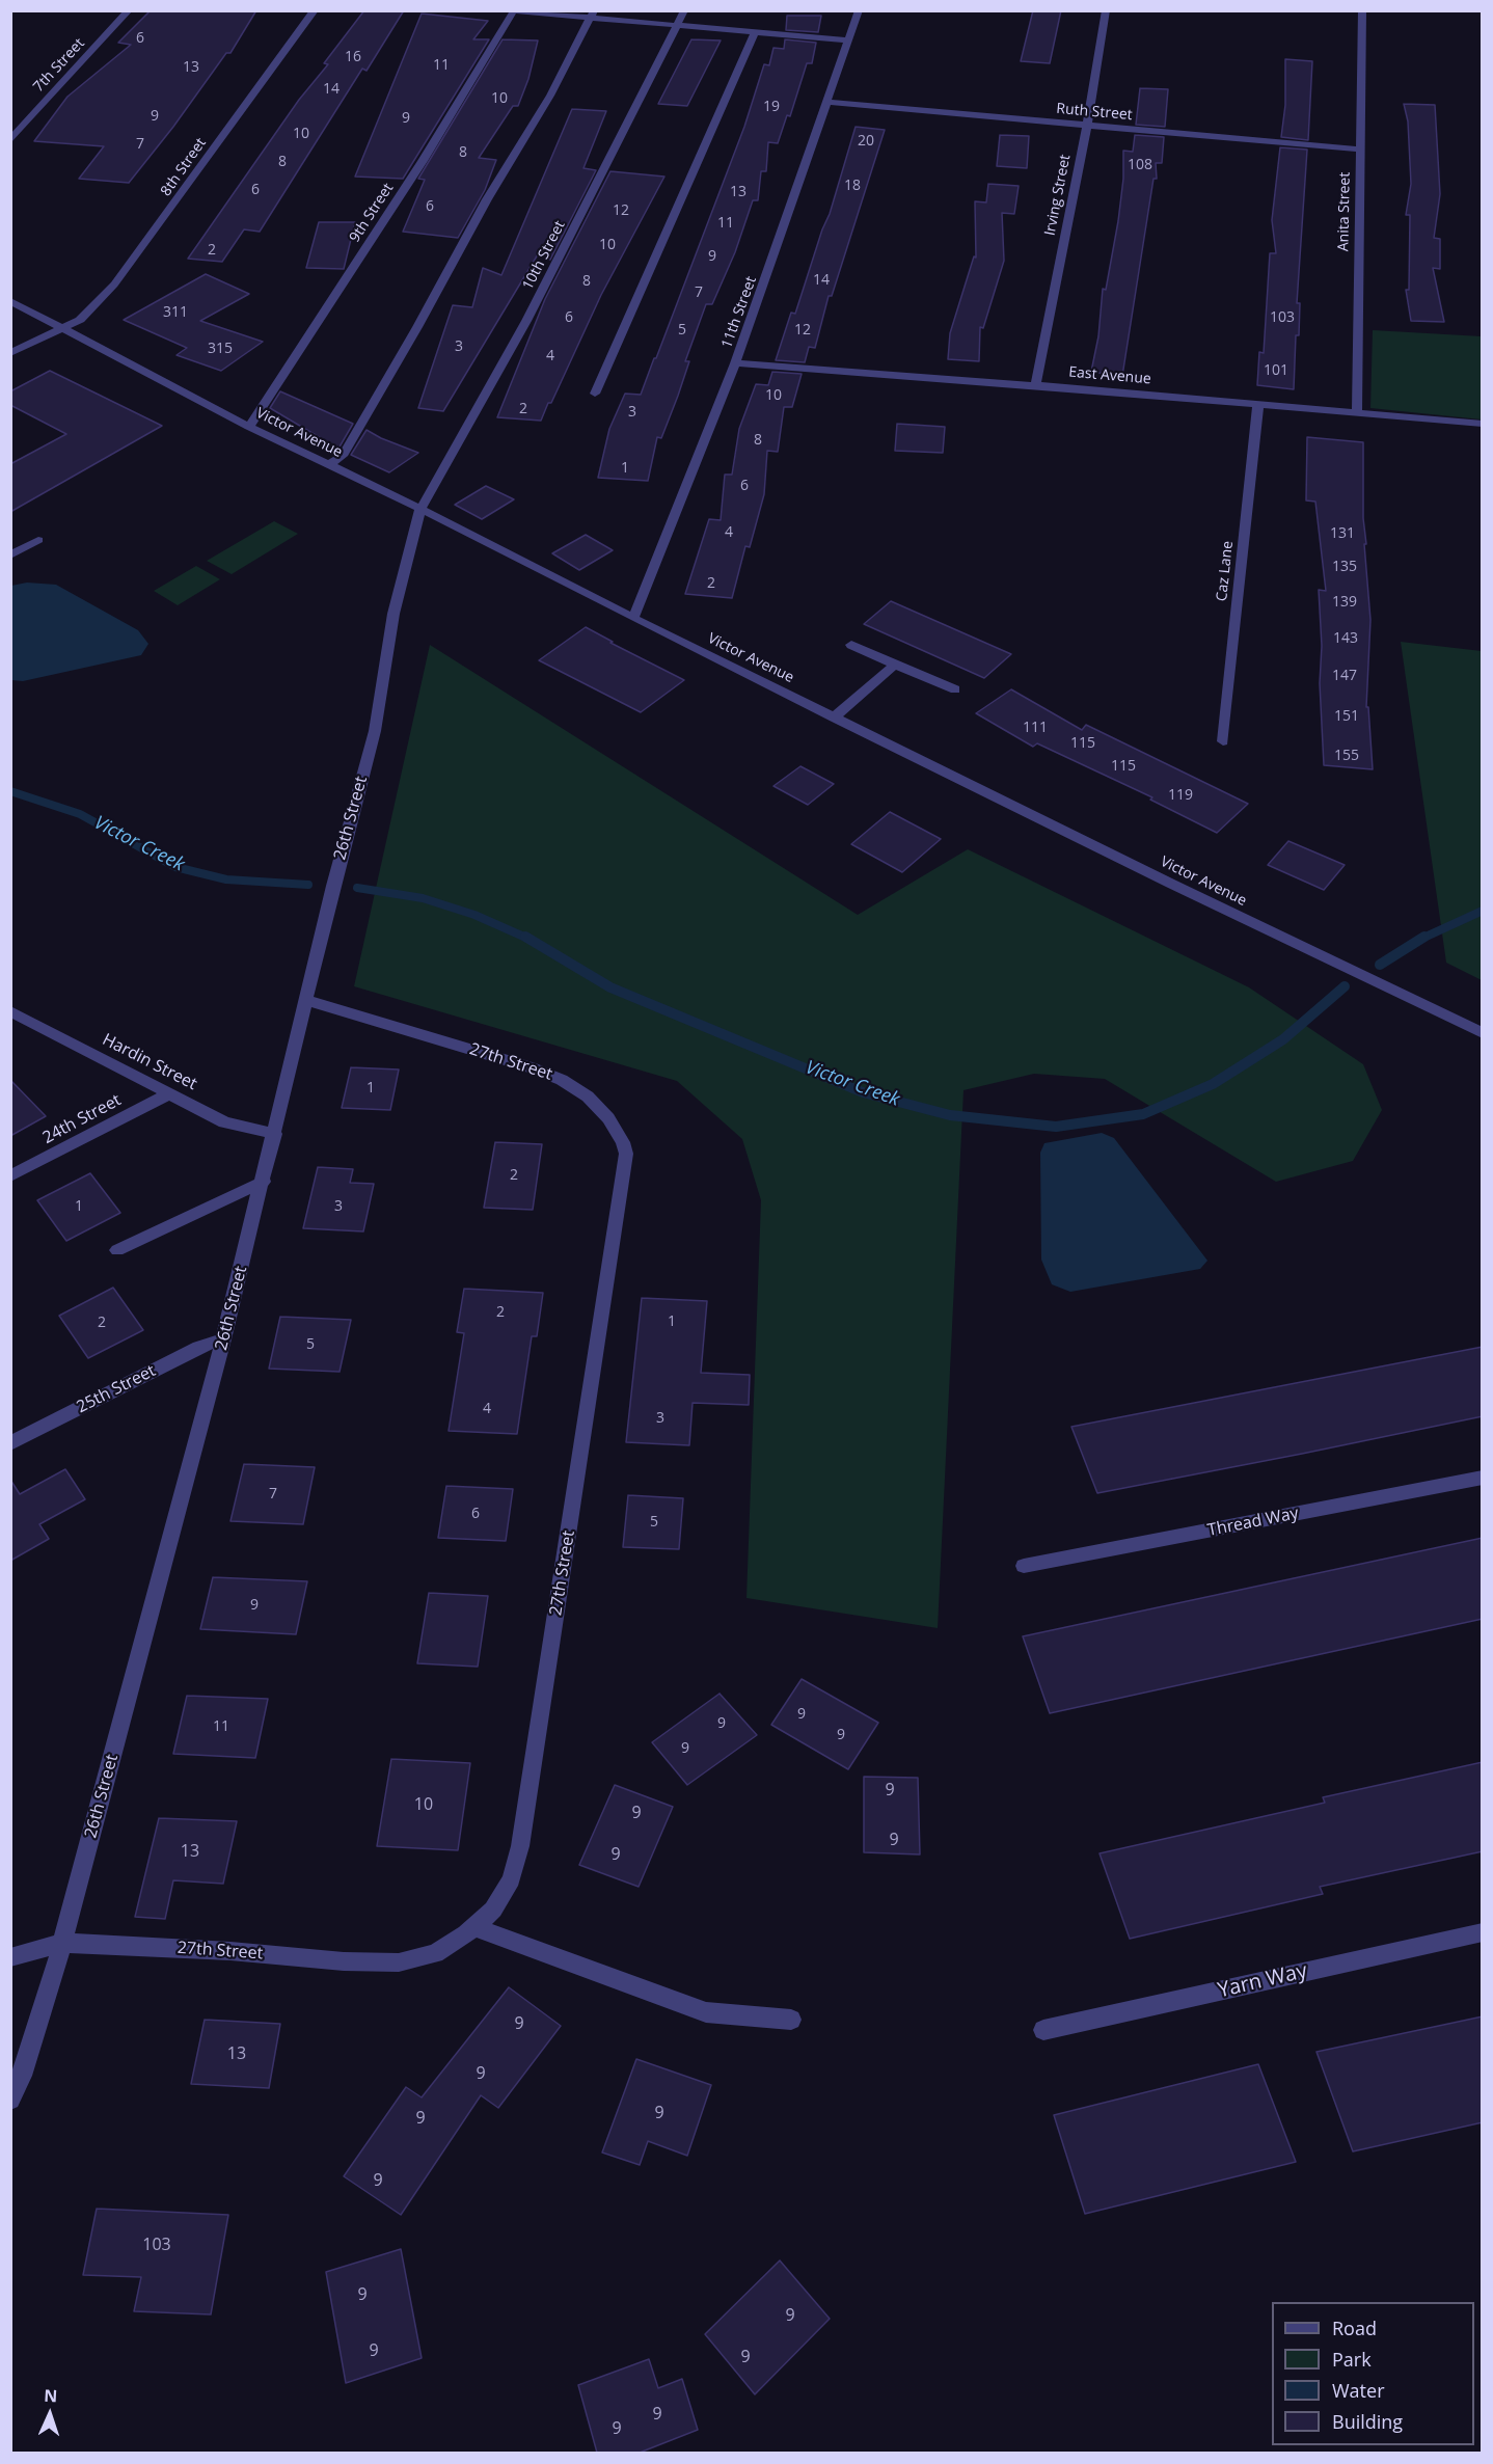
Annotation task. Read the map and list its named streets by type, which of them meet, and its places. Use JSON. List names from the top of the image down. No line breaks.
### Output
{"streets":{"street":["7th Street","Ruth Street","8th Street","Irving Street","Anita Street","9th Street","10th Street","11th Street","East Avenue","Victor Avenue","Caz Lane","26th Street","Hardin Street","27th Street","24th Street","25th Street","Thread Way","Yarn Way"]},"crossings":[["Ruth Street","Irving Street"],["Ruth Street","Anita Street"],["Ruth Street","11th Street"],["8th Street","Victor Avenue"],["Irving Street","East Avenue"],["Anita Street","East Avenue"],["9th Street","Victor Avenue"],["10th Street","Victor Avenue"],["10th Street","26th Street"],["11th Street","East Avenue"],["11th Street","Victor Avenue"],["East Avenue","Caz Lane"],["Victor Avenue","26th Street"],["26th Street","Hardin Street"],["26th Street","27th Street"],["26th Street","25th Street"],["Hardin Street","24th Street"]],"water":["Victor Creek"],"house_numbers":["6","16","11","13","14","10","19","9","9","10","20","7","8","8","108","18","6","13","6","12","11","10","2","9","14","8","7","311","6","103","5","12","3","315","4","101","10","2","3","8","1","6","4","131","135","2","139","143","147","151","111","115","155","115","119","1","2","1","3","2","1","2","5","4","3","7","6","5","9","9","9","11","9","9","9","10","9","9","13","9","9","13","9","9","9","9","103","9","9","9","9","9","9"],"legend":["Road","Park","Water","Building"],"north":"top"}
